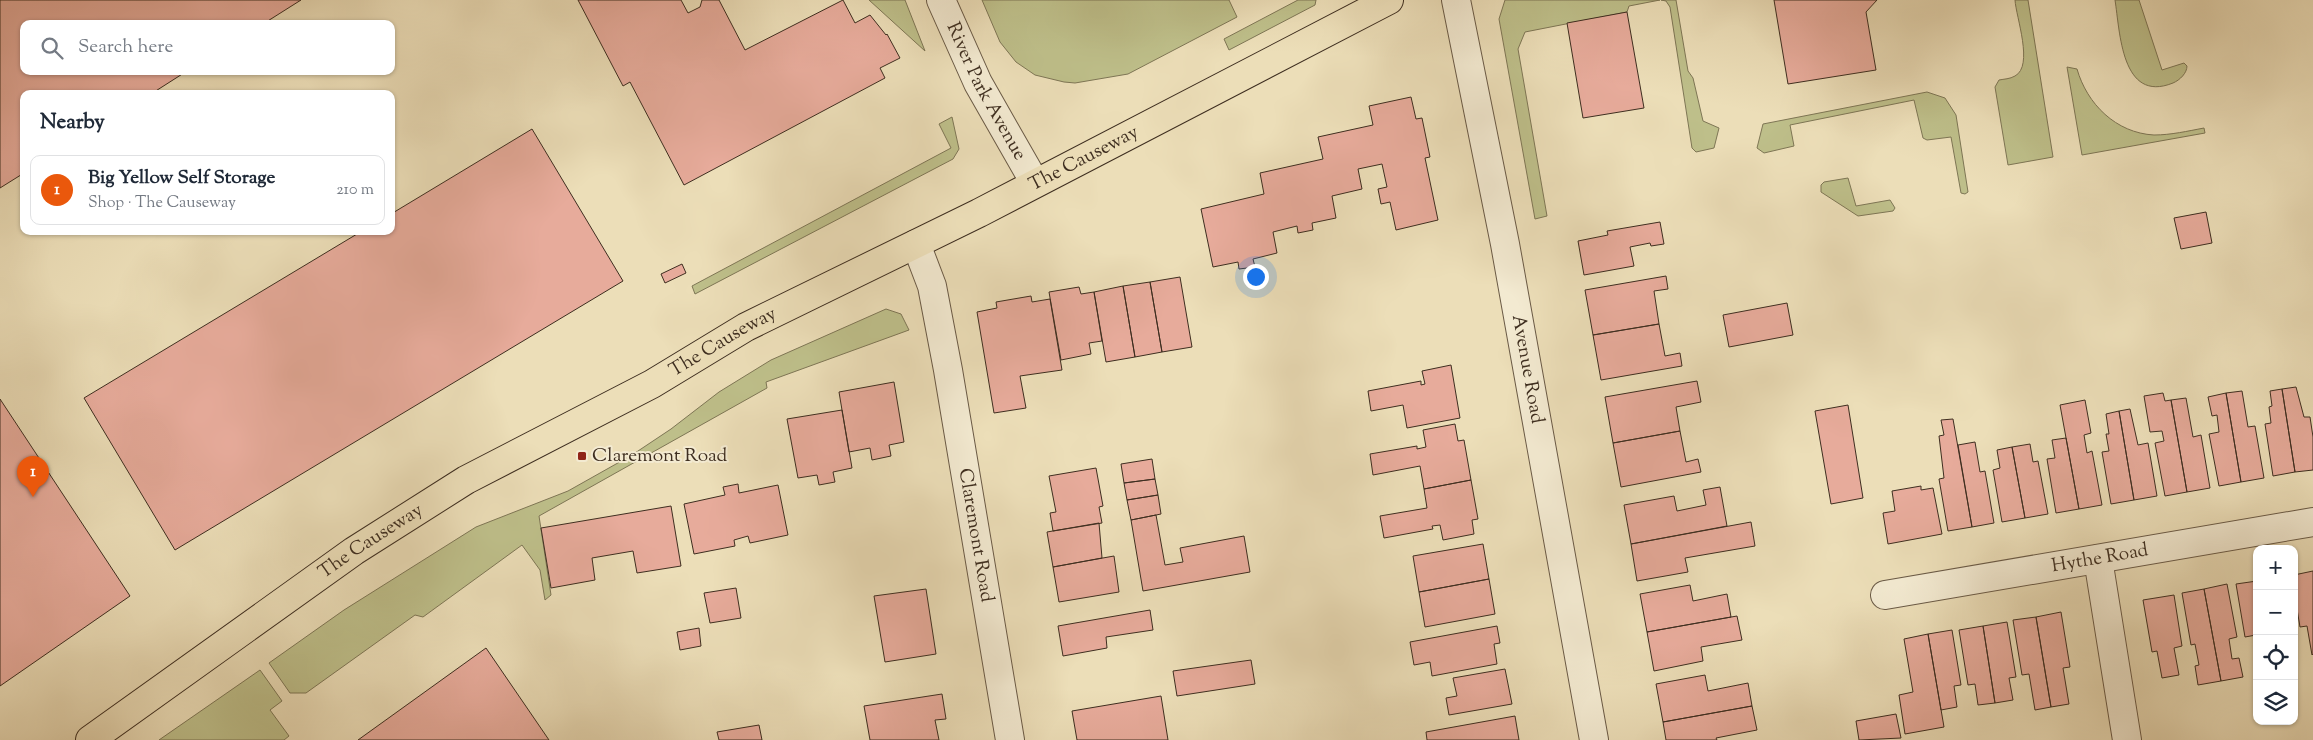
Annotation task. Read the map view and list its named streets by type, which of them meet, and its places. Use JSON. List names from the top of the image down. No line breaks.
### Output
{"streets":{"main road":["The Causeway"],"street":["River Park Avenue","Avenue Road","Claremont Road","Hythe Road"]},"crossings":[["River Park Avenue","The Causeway"],["The Causeway","Claremont Road"]],"places":{"transit":["Claremont Road"]},"page":{"search":"Search here","heading":"Nearby","list":[{"mark":"1","name":"Big Yellow Self Storage","note":"Shop · The Causeway","value":"210 m"}],"pins":"1","map_buttons":["+","−"]}}
